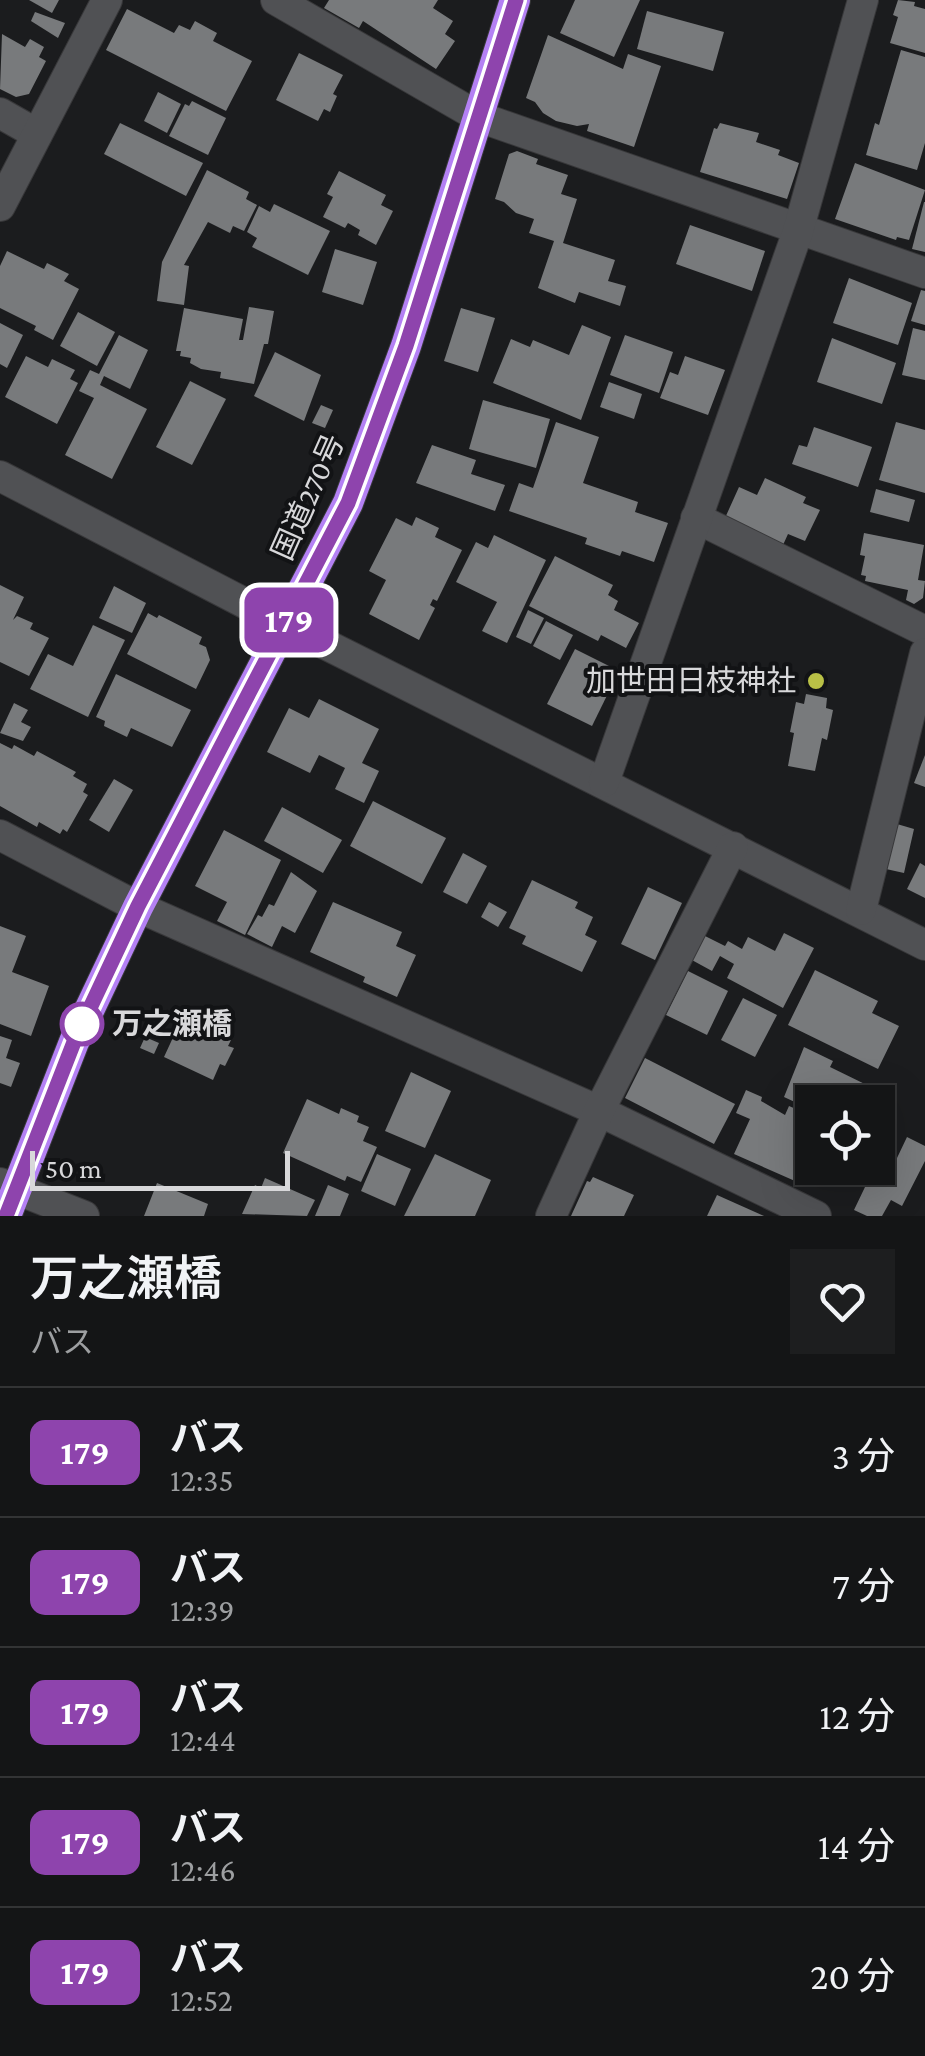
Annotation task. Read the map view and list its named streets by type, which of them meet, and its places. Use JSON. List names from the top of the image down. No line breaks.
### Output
{"streets":{"highway":["国道270号"]},"places":["加世田日枝神社","万之瀬橋"],"lines":["bus line 179"],"scale_bar":"50 m","page":{"on_map":"179","scale":"50 m","heading":["万之瀬橋","バス"],"list":[{"mark":"179","name":"バス","note":"12:35","value":"3 分"},{"mark":"179","name":"バス","note":"12:39","value":"7 分"},{"mark":"179","name":"バス","note":"12:44","value":"12 分"},{"mark":"179","name":"バス","note":"12:46","value":"14 分"},{"mark":"179","name":"バス","note":"12:52","value":"20 分"}]}}
